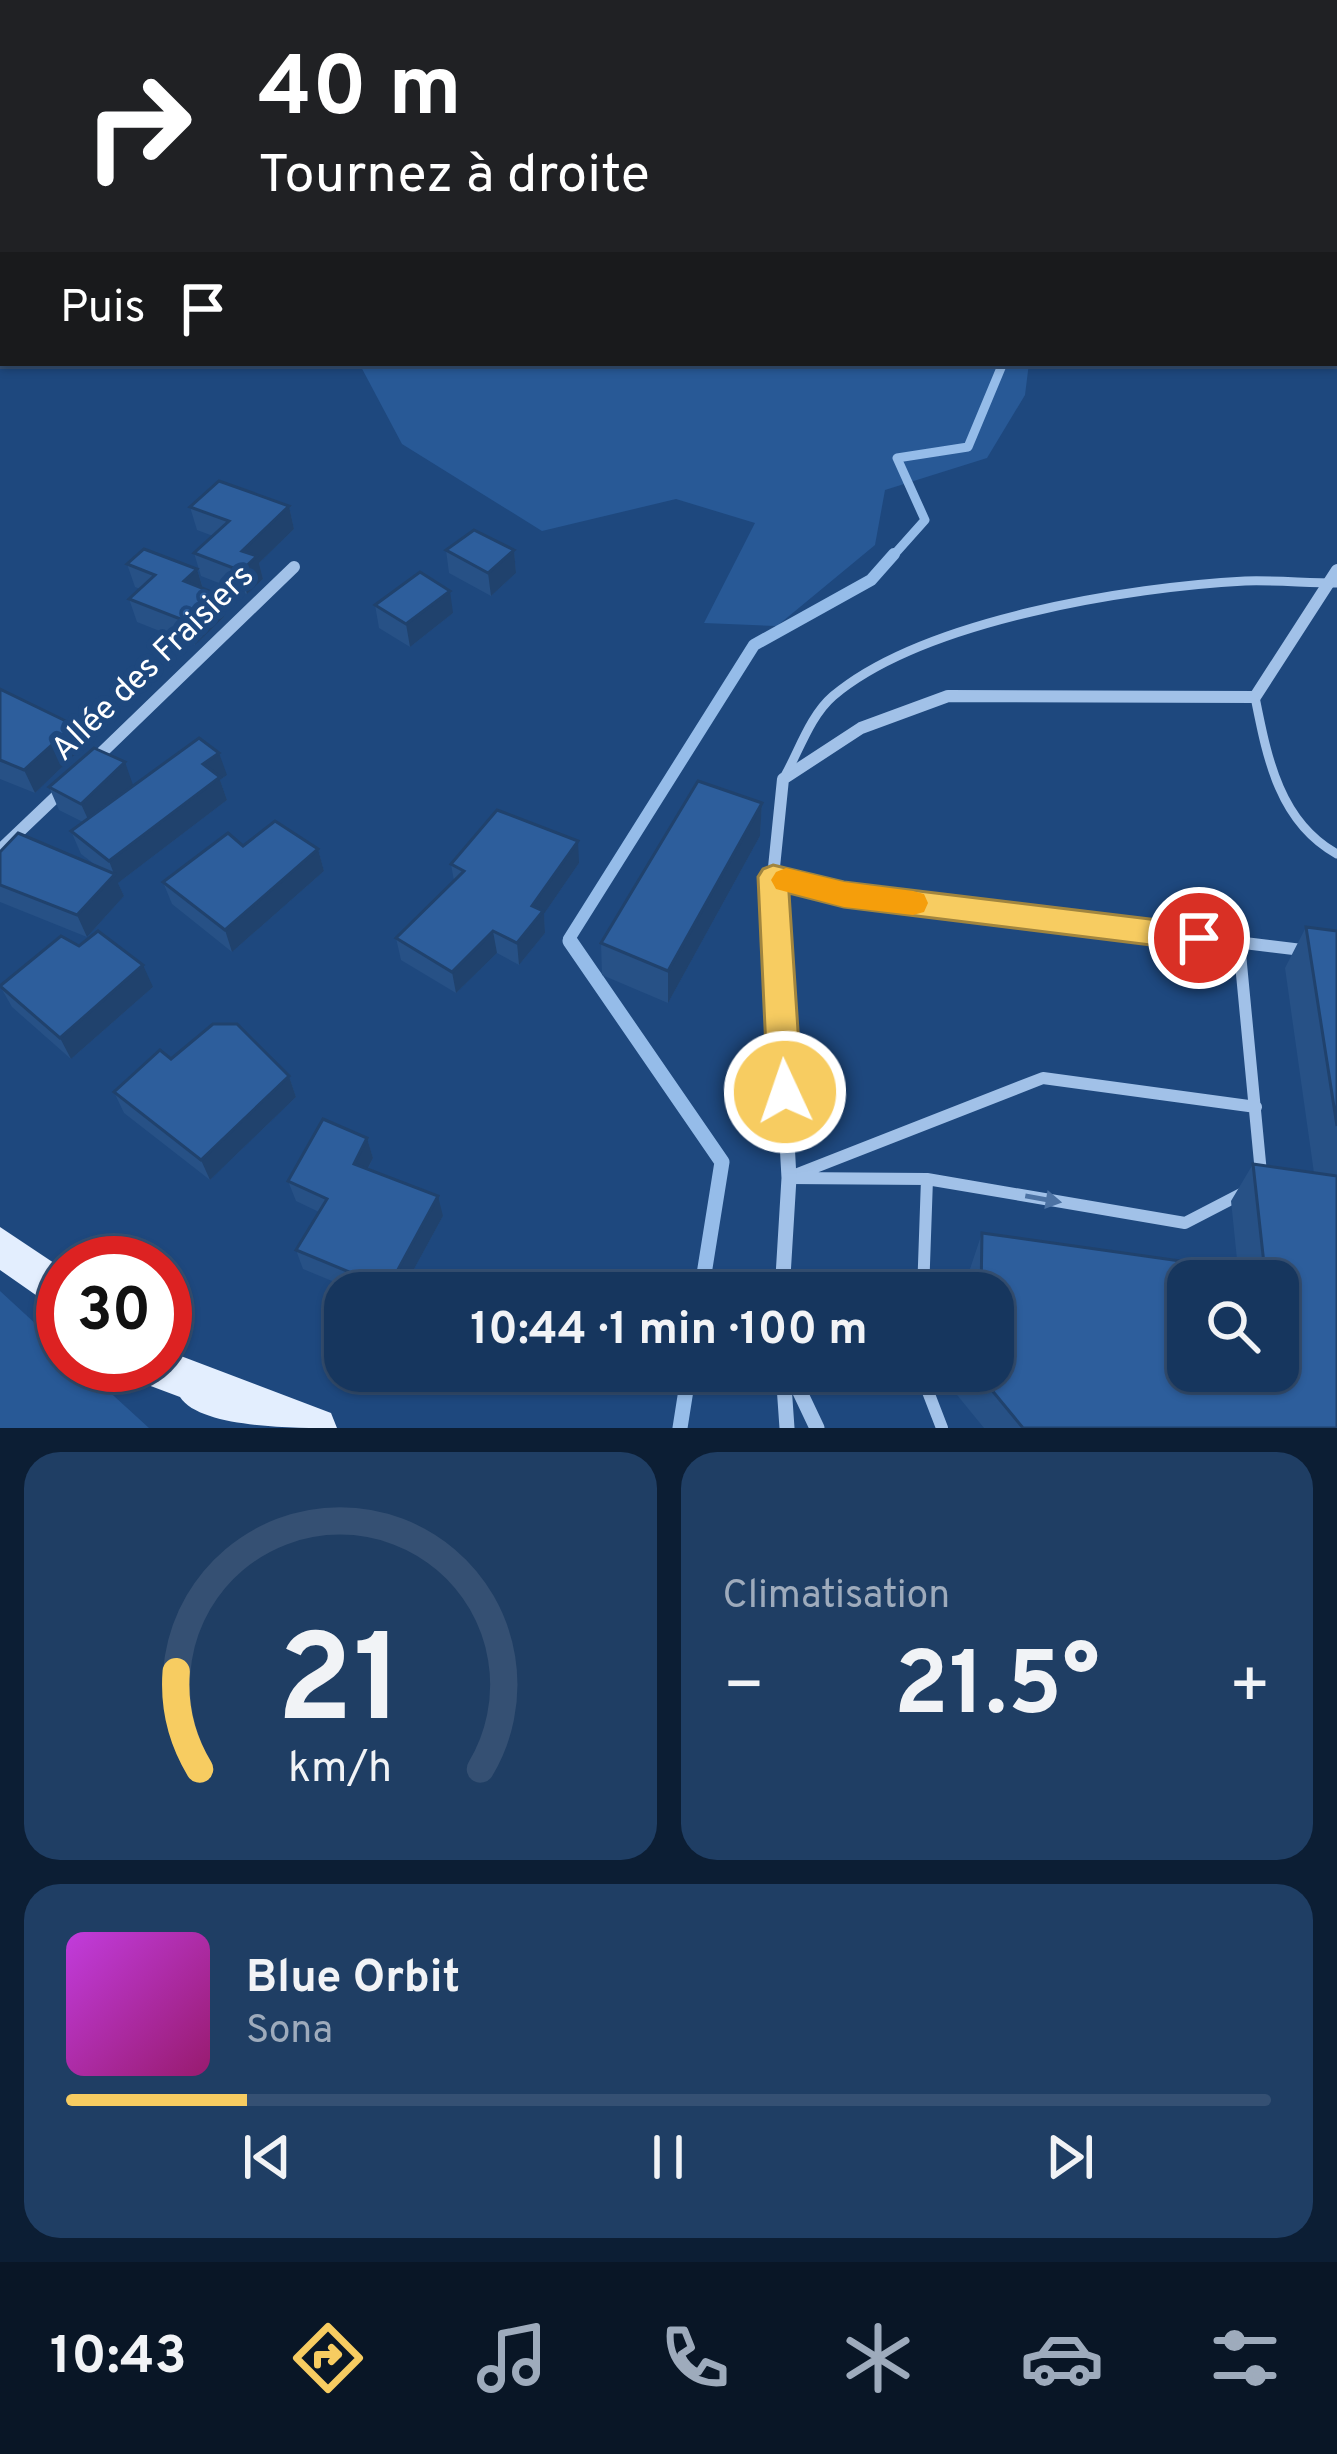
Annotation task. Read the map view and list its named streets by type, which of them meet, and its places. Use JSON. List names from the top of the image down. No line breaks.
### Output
{"streets":{"street":["Allée des Fraisiers"]},"page":{"turn":["40 m","Tournez à droite"],"then":"Puis","limit":"30","trip":"10:44 · 1 min · 100 m","tile":"Climatisation","heat":["−","21.5°","+"],"song":["Blue Orbit","Sona"],"tabs":"10:43","gauge":["21","km/h"]}}
